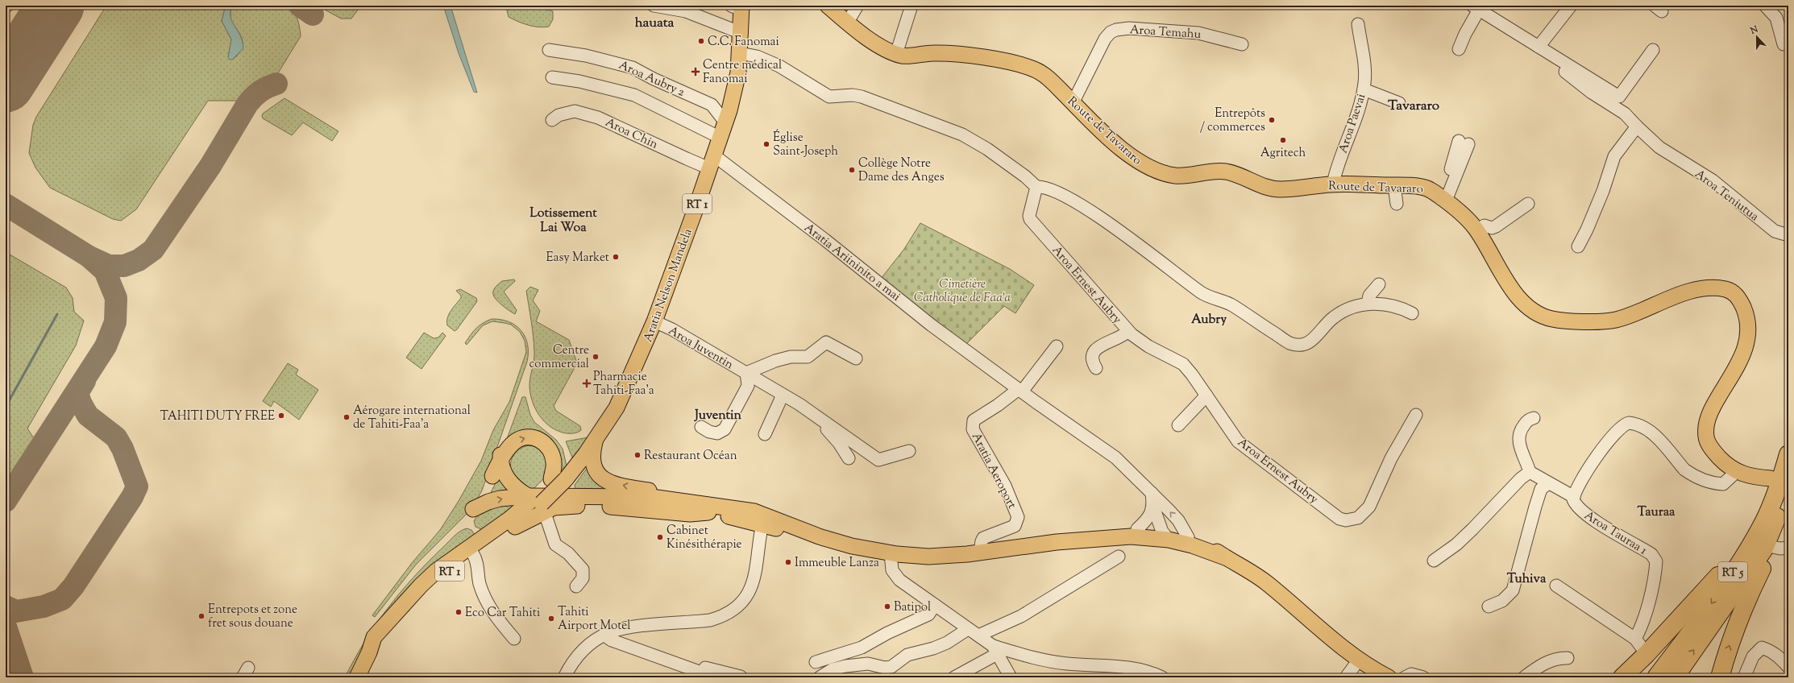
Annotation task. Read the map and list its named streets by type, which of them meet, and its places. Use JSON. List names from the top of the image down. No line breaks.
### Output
{"streets":{"highway":["RT 5"],"main road":["Route de Tavararo","RT 1","Aratia Nelson Mandela"],"street":["Aroa Temahu","Aroa Aubry 2","Aroa Paevai","Aroa Chin","Aroa Teniutua","Aratia Ariininito a mai","Aroa Ernest Aubry","Aroa Juventin","Aratia Aeroport","Aroa Tauraa 1"]},"crossings":[["Aroa Temahu","Route de Tavararo"],["Aroa Aubry 2","Aratia Nelson Mandela"],["Aroa Paevai","Route de Tavararo"],["Aroa Chin","Aratia Ariininito a mai"],["Aroa Chin","Aratia Nelson Mandela"],["Aratia Ariininito a mai","Aratia Nelson Mandela"],["Aratia Ariininito a mai","Aratia Aeroport"],["Aratia Nelson Mandela","Aroa Juventin"]],"districts":["hauata","Tavararo","Lotissement Lai Woa","Aubry","Juventin","Tauraa","Tuhiva"],"parks":["Cimetière Catholique de Faa'a"],"places":{"other":["C.C. Fanomai","Entrepôts / commerces","Agritech","Église Saint-Joseph","Collège Notre Dame des Anges","Easy Market","Centre commercial","TAHITI DUTY FREE","Aérogare international de Tahiti-Faa'a","Restaurant Océan","Cabinet Kinésithérapie","Immeuble Lanza","Batipol","Eco Car Tahiti","Entrepots et zone fret sous douane","Tahiti Airport Motel"],"health":["Centre médical Fanomai","Pharmacie Tahiti-Faa'a"]},"north":"top"}
